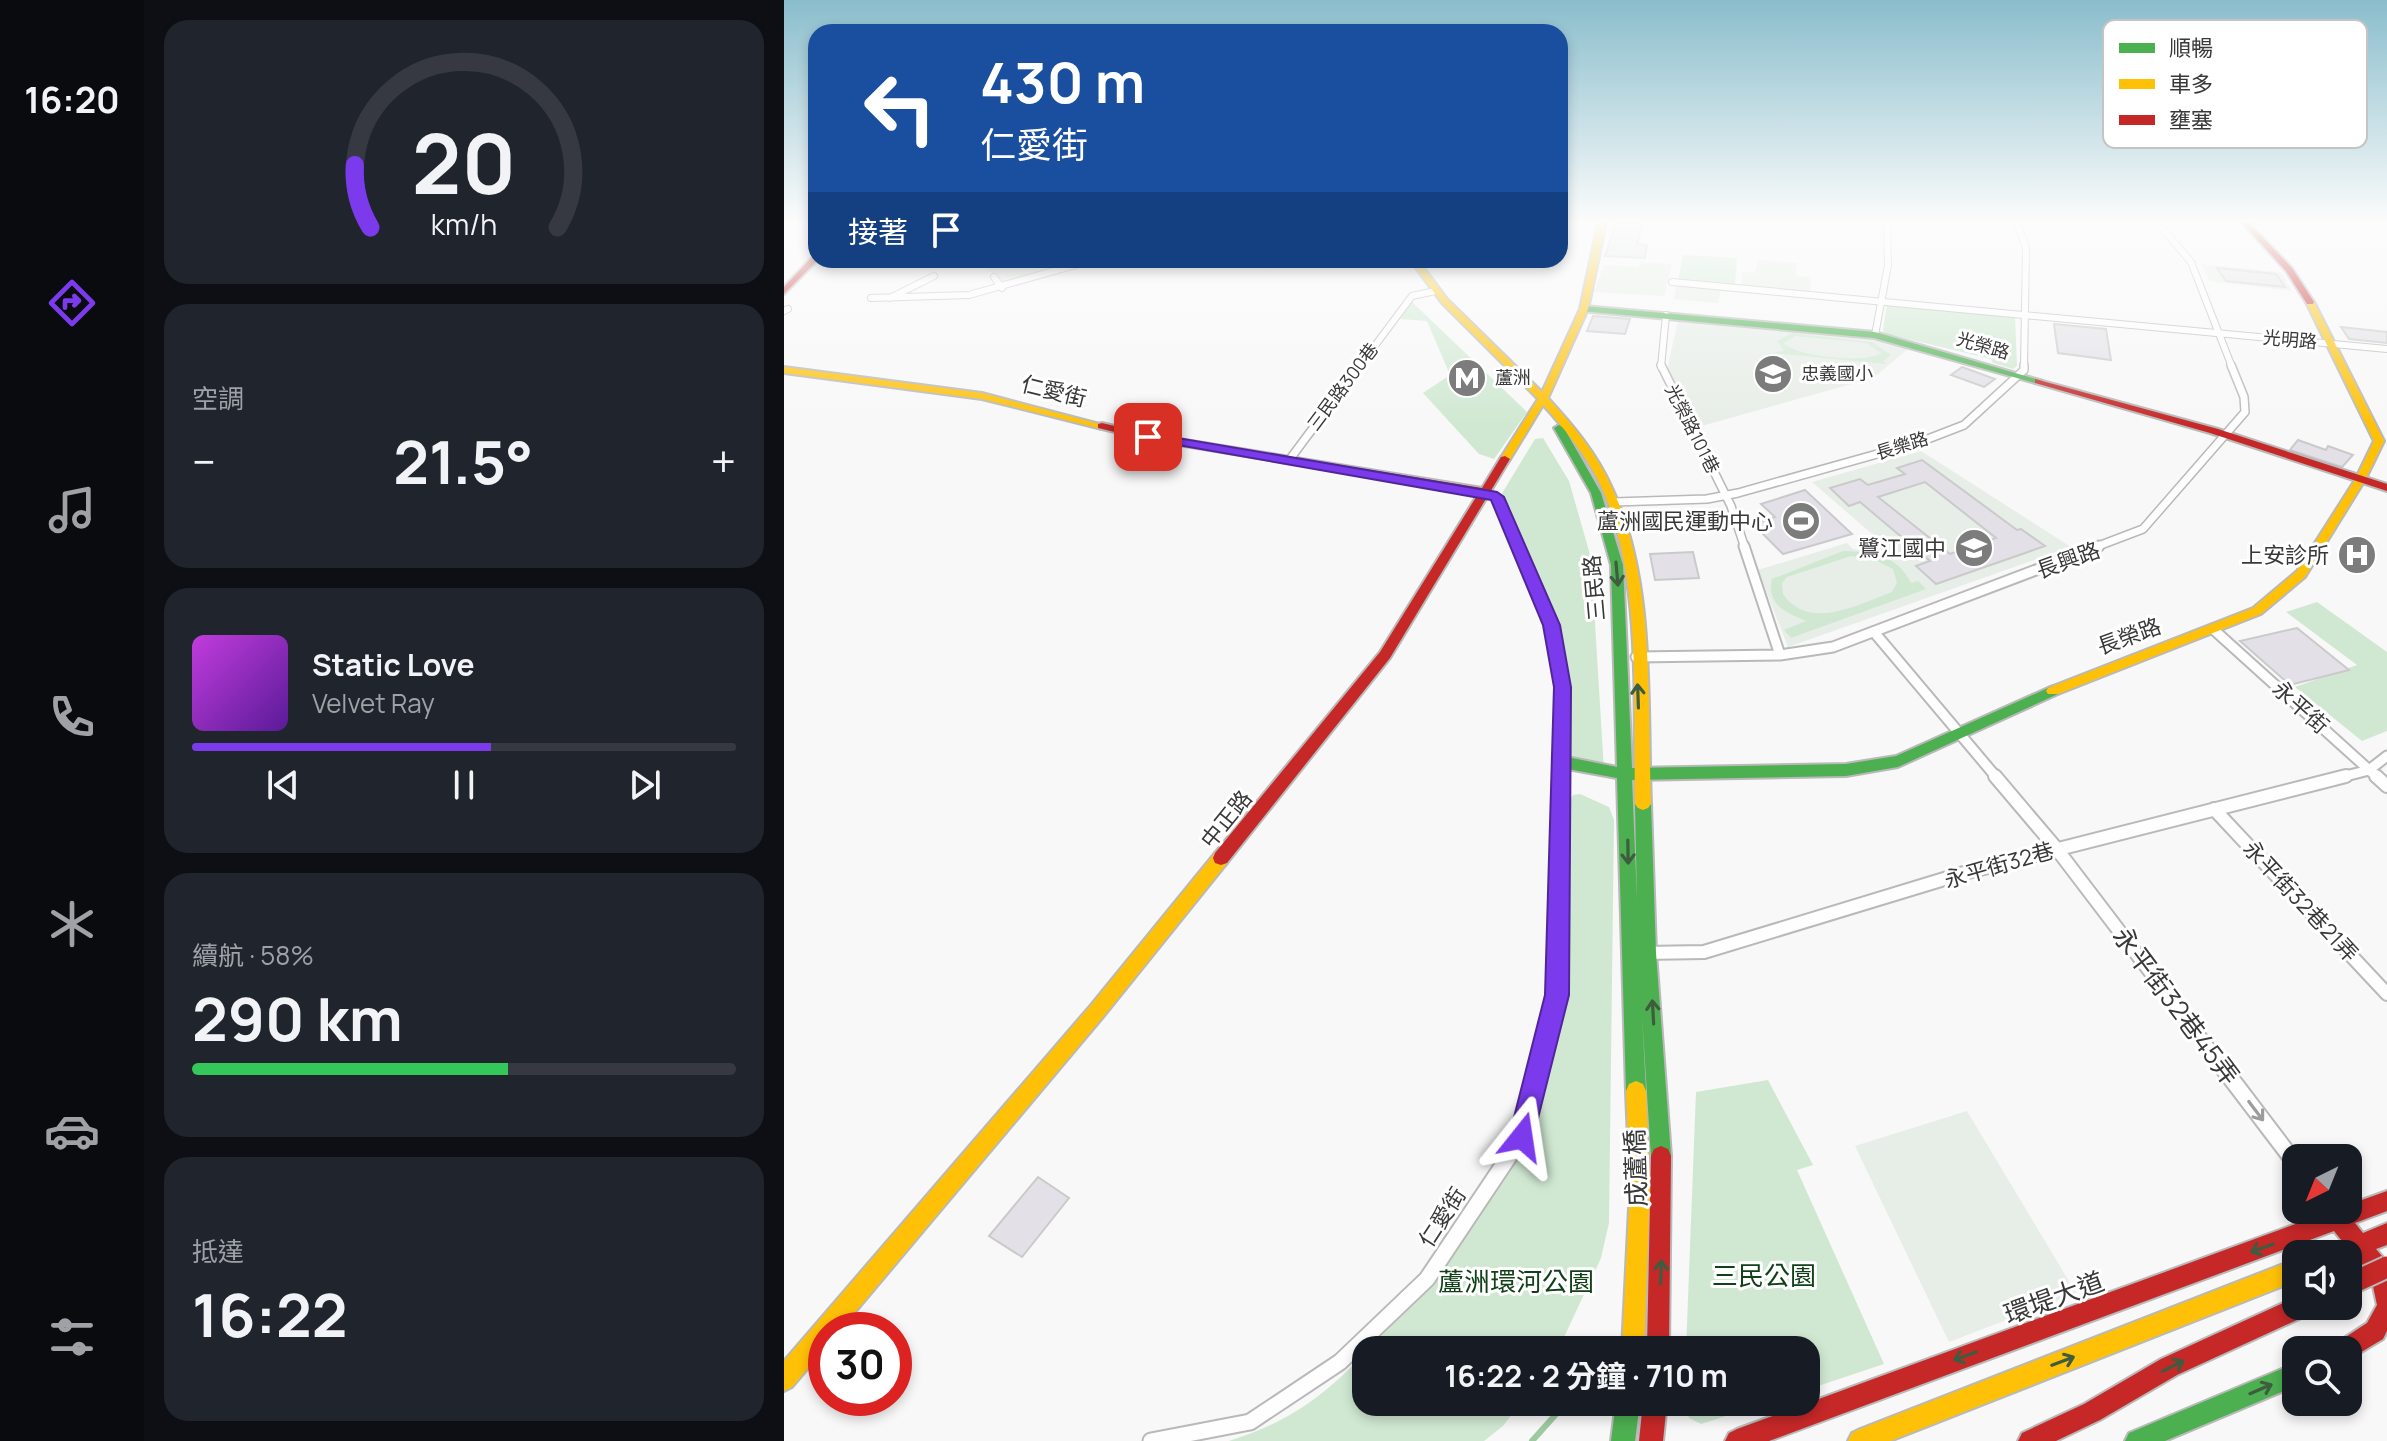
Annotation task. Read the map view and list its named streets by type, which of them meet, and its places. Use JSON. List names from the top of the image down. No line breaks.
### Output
{"streets":{"street":["光明路","光榮路","三民路300巷","仁愛街","光榮路101巷","長樂路","長興路","三民路","長榮路","永平街","中正路","永平街32巷","永平街32巷21弄","永平街32巷45弄","成蘆橋","環堤大道"]},"crossings":[["光明路","長興路"],["光明路","長榮路"],["光榮路","光榮路101巷"],["光榮路","長樂路"],["光榮路","長興路"],["光榮路","長榮路"],["光榮路","中正路"],["三民路300巷","仁愛街"],["三民路300巷","三民路"],["仁愛街","長榮路"],["仁愛街","中正路"],["光榮路101巷","長樂路"],["光榮路101巷","長興路"],["長樂路","三民路"],["長興路","三民路"],["長興路","永平街32巷45弄"],["三民路","長榮路"],["三民路","中正路"],["三民路","永平街32巷"],["三民路","成蘆橋"],["長榮路","永平街"],["長榮路","永平街32巷45弄"],["永平街","永平街32巷"],["永平街32巷","永平街32巷21弄"],["永平街32巷","永平街32巷45弄"]],"one_way":["永平街32巷45弄"],"parks":["三民公園","蘆洲環河公園"],"places":{"school or university":["忠義國小","鷺江國中"],"metro station":["蘆洲"],"sports":["蘆洲國民運動中心"],"hospital":["上安診所"]},"legend":["順暢","車多","壅塞"],"north":"bottom left","page":{"tabs":"16:20","turn":["430 m","仁愛街"],"then":"接著","tile":["空調",["續航 · 58%","290 km"],["抵達","16:22"]],"heat":["−","21.5°","+"],"song":["Static Love","Velvet Ray"],"limit":"30","trip":"16:22 · 2 分鐘 · 710 m","gauge":["20","km/h"]}}
